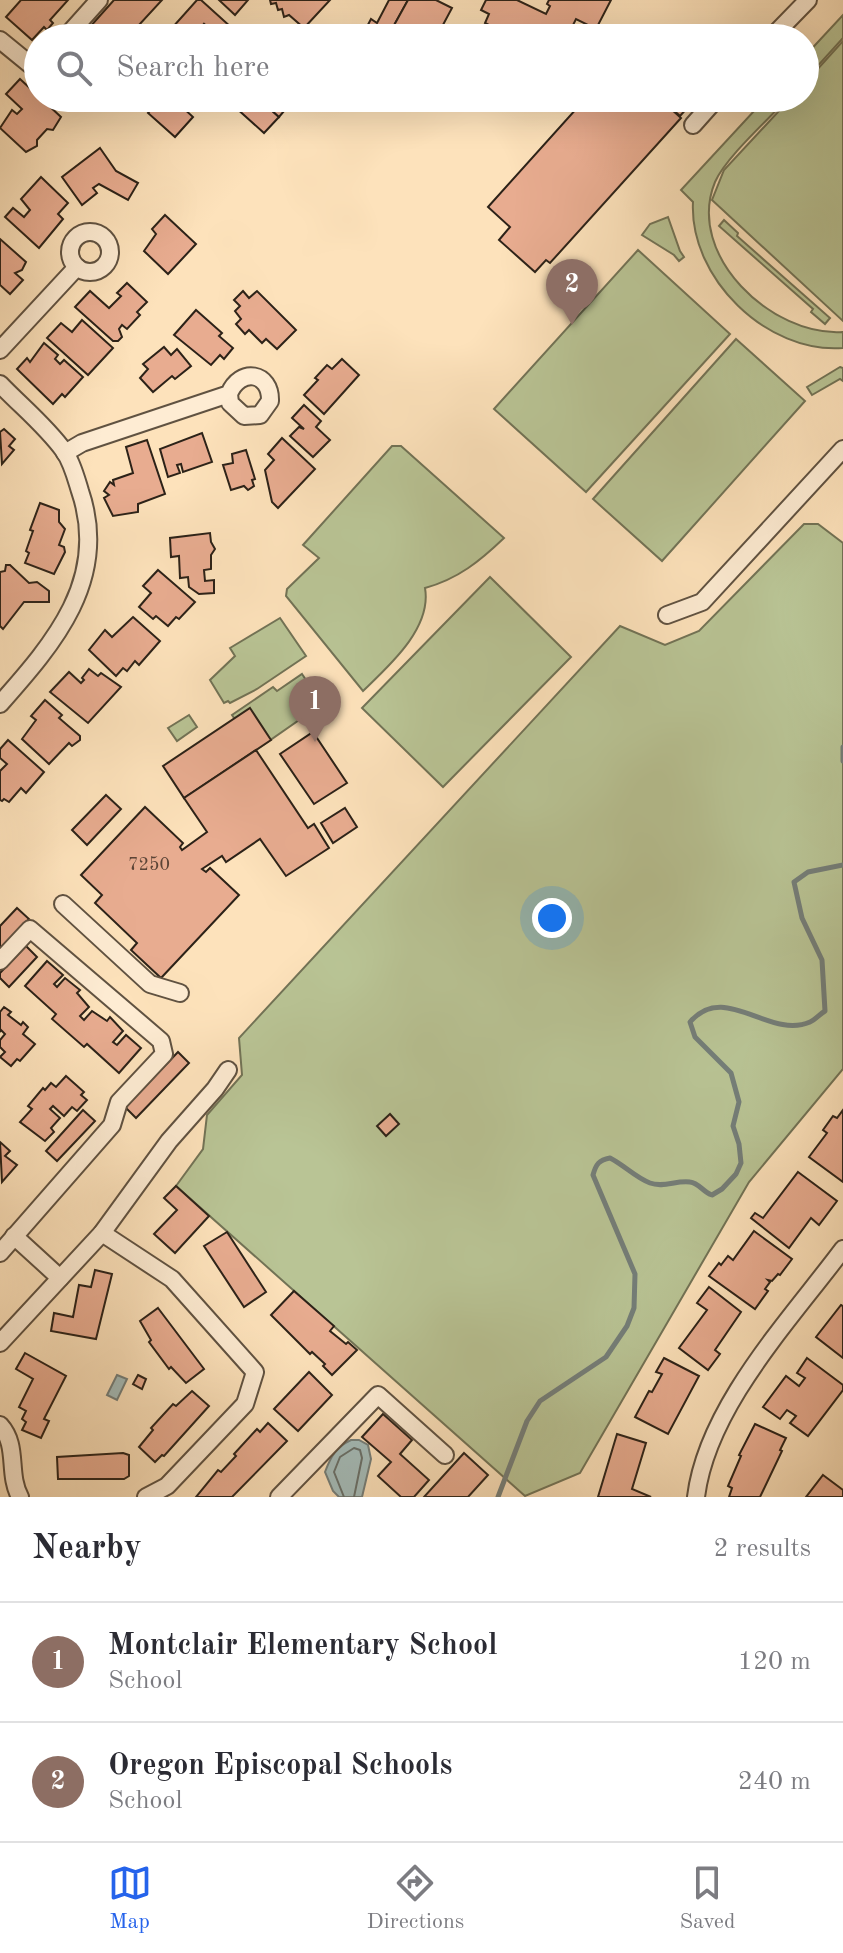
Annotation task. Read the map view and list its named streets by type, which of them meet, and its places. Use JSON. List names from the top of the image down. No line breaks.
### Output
{"house_numbers":["7250"],"page":{"search":"Search here","pins":["2","1"],"heading":["Nearby","2 results"],"list":[{"mark":"1","name":"Montclair Elementary School","note":"School","value":"120 m"},{"mark":"2","name":"Oregon Episcopal Schools","note":"School","value":"240 m"}],"nav":["Map","Directions","Saved"]}}
